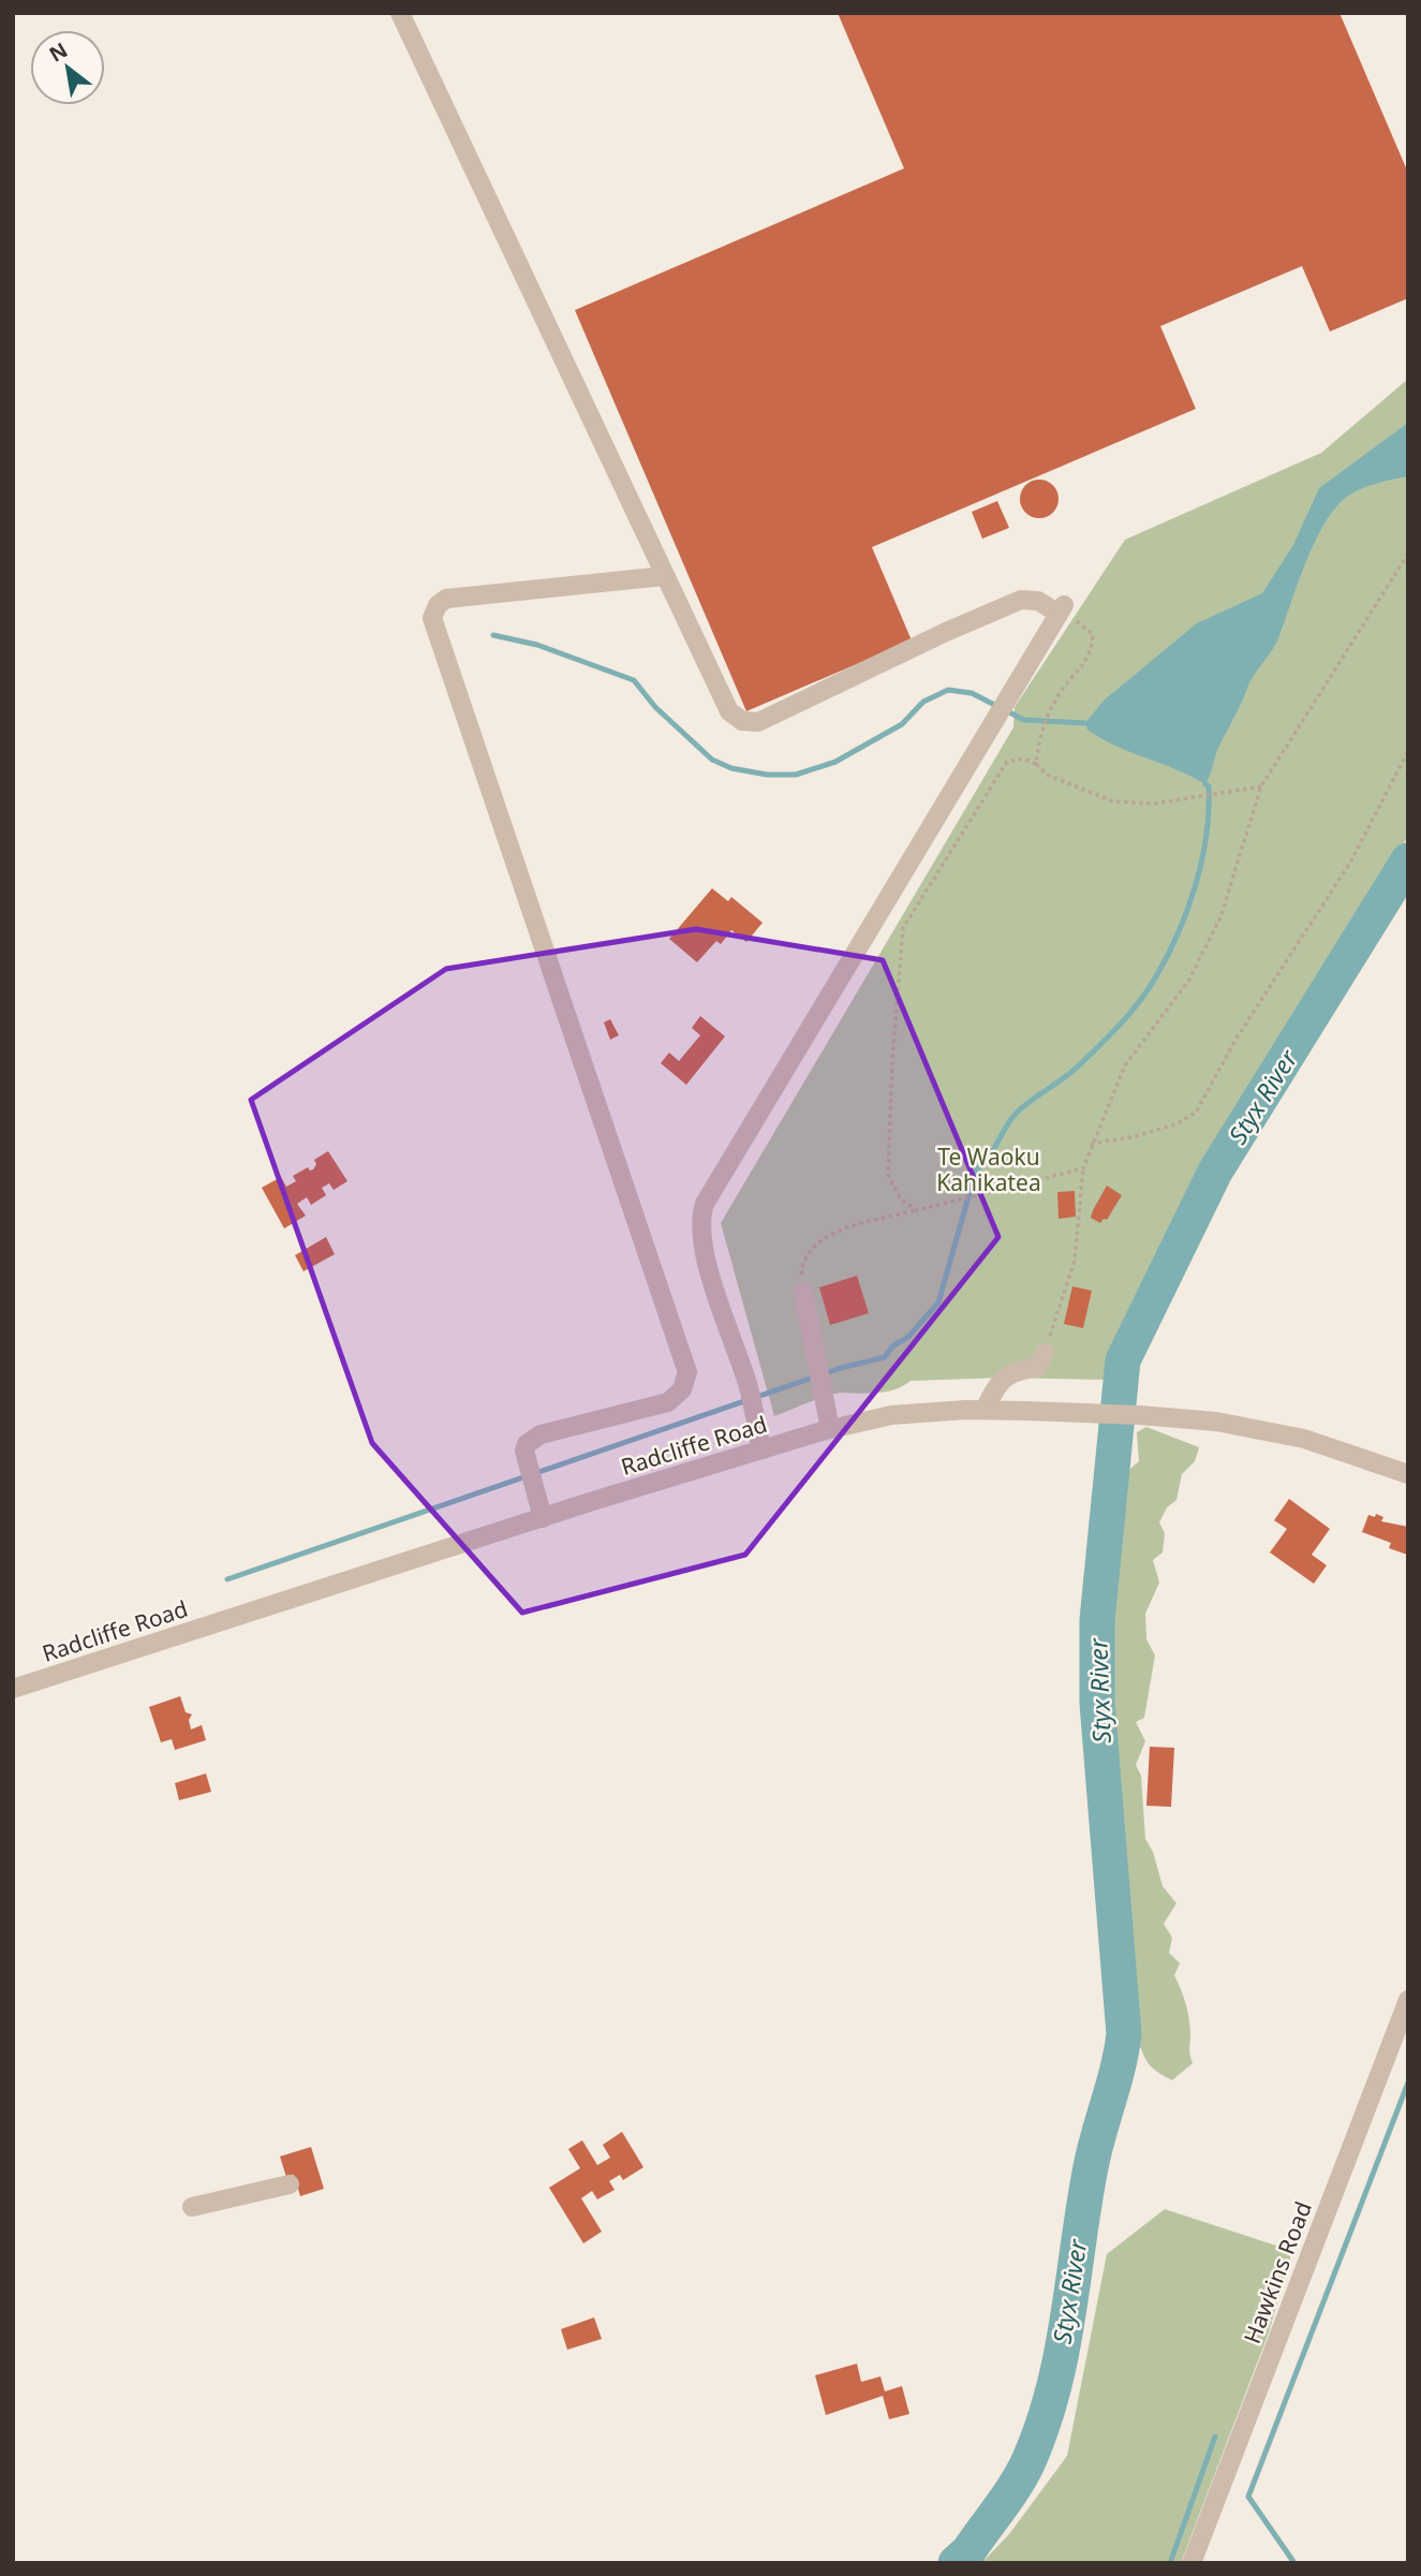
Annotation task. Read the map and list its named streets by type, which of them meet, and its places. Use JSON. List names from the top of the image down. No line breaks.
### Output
{"streets":{"street":["Radcliffe Road","Hawkins Road"]},"water":["Styx River"],"parks":["Te Waoku Kahikatea"],"north":"top left"}
